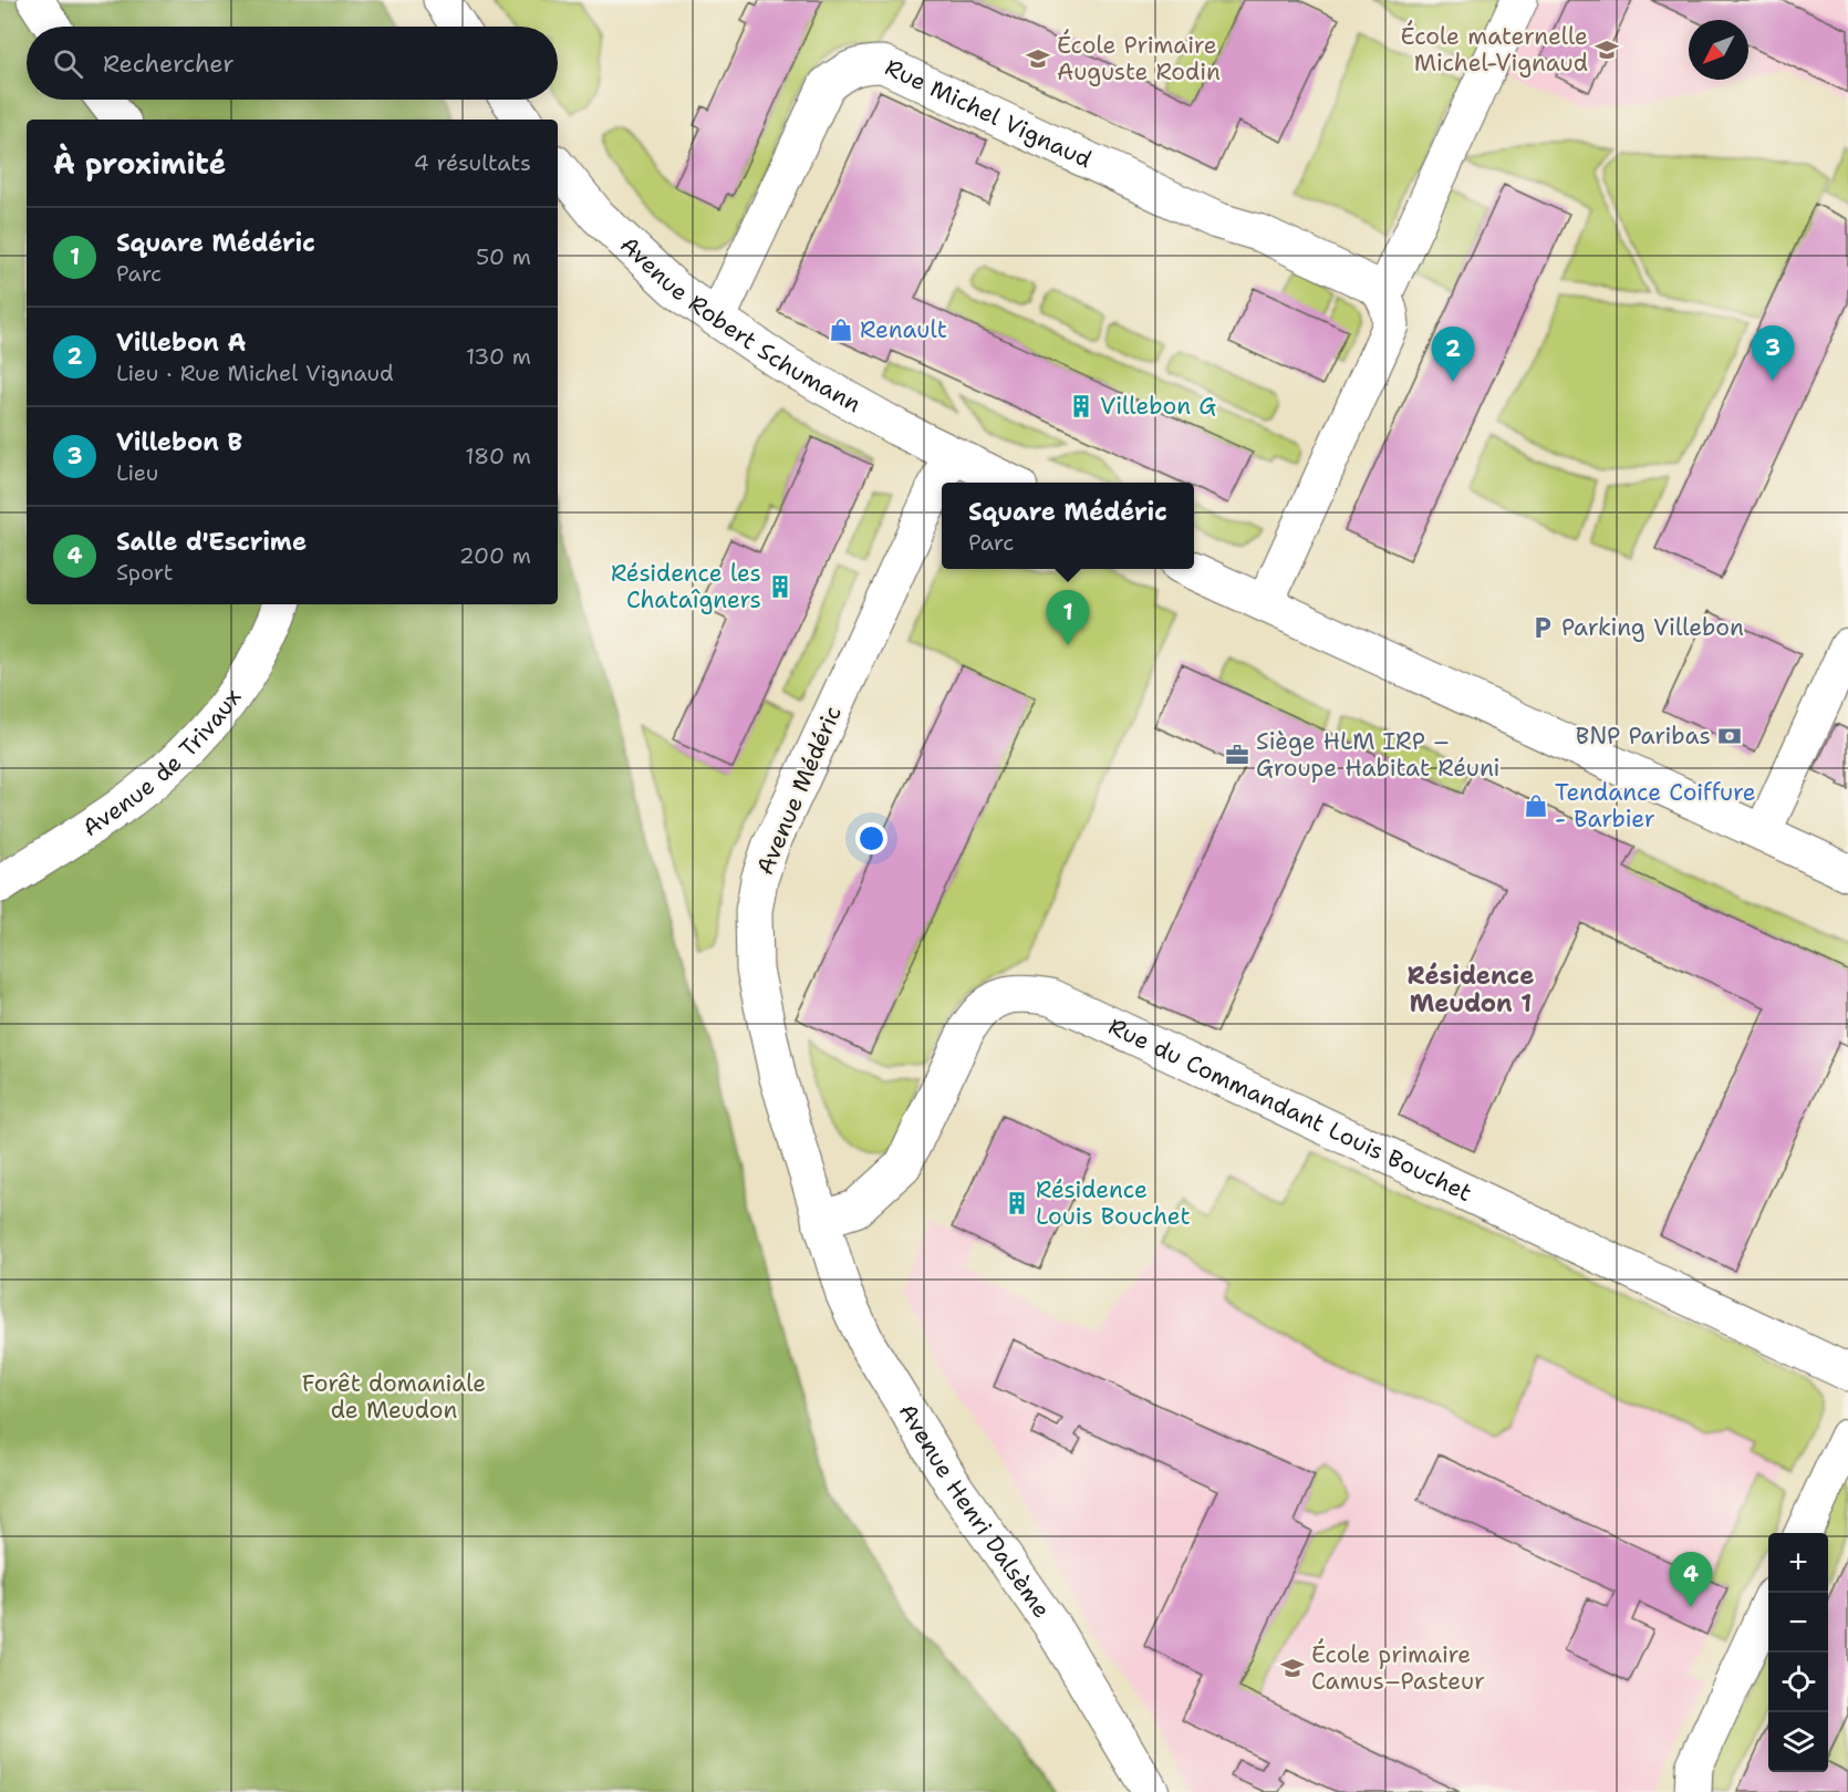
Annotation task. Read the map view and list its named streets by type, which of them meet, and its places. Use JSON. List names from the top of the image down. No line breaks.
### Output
{"streets":{"street":["Rue Michel Vignaud","Avenue Robert Schumann","Avenue de Trivaux","Avenue Médéric","Rue du Commandant Louis Bouchet","Avenue Henri Dalsème"]},"crossings":[["Rue Michel Vignaud","Avenue Robert Schumann"],["Avenue Robert Schumann","Avenue Médéric"],["Avenue Médéric","Rue du Commandant Louis Bouchet"],["Avenue Médéric","Avenue Henri Dalsème"],["Rue du Commandant Louis Bouchet","Avenue Henri Dalsème"]],"districts":["Résidence Meudon 1"],"parks":["Forêt domaniale de Meudon"],"places":{"school or university":["École maternelle Michel-Vignaud","École Primaire Auguste Rodin","École primaire Camus–Pasteur"],"shop":["Renault","Tendance Coiffure - Barbier"],"building":["Villebon G","Résidence les Chataîgners","Résidence Louis Bouchet"],"parking":["Parking Villebon"],"bank":["BNP Paribas"],"office":["Siège HLM IRP – Groupe Habitat Réuni"]},"north":"bottom left","page":{"search":"Rechercher","heading":["À proximité","4 résultats"],"list":[{"mark":"1","name":"Square Médéric","note":"Parc","value":"50 m"},{"mark":"2","name":"Villebon A","note":"Lieu · Rue Michel Vignaud","value":"130 m"},{"mark":"3","name":"Villebon B","note":"Lieu","value":"180 m"},{"mark":"4","name":"Salle d'Escrime","note":"Sport","value":"200 m"}],"pins":["3","2","1","4"],"popup":["Square Médéric","Parc"],"map_buttons":["+","−"]}}
